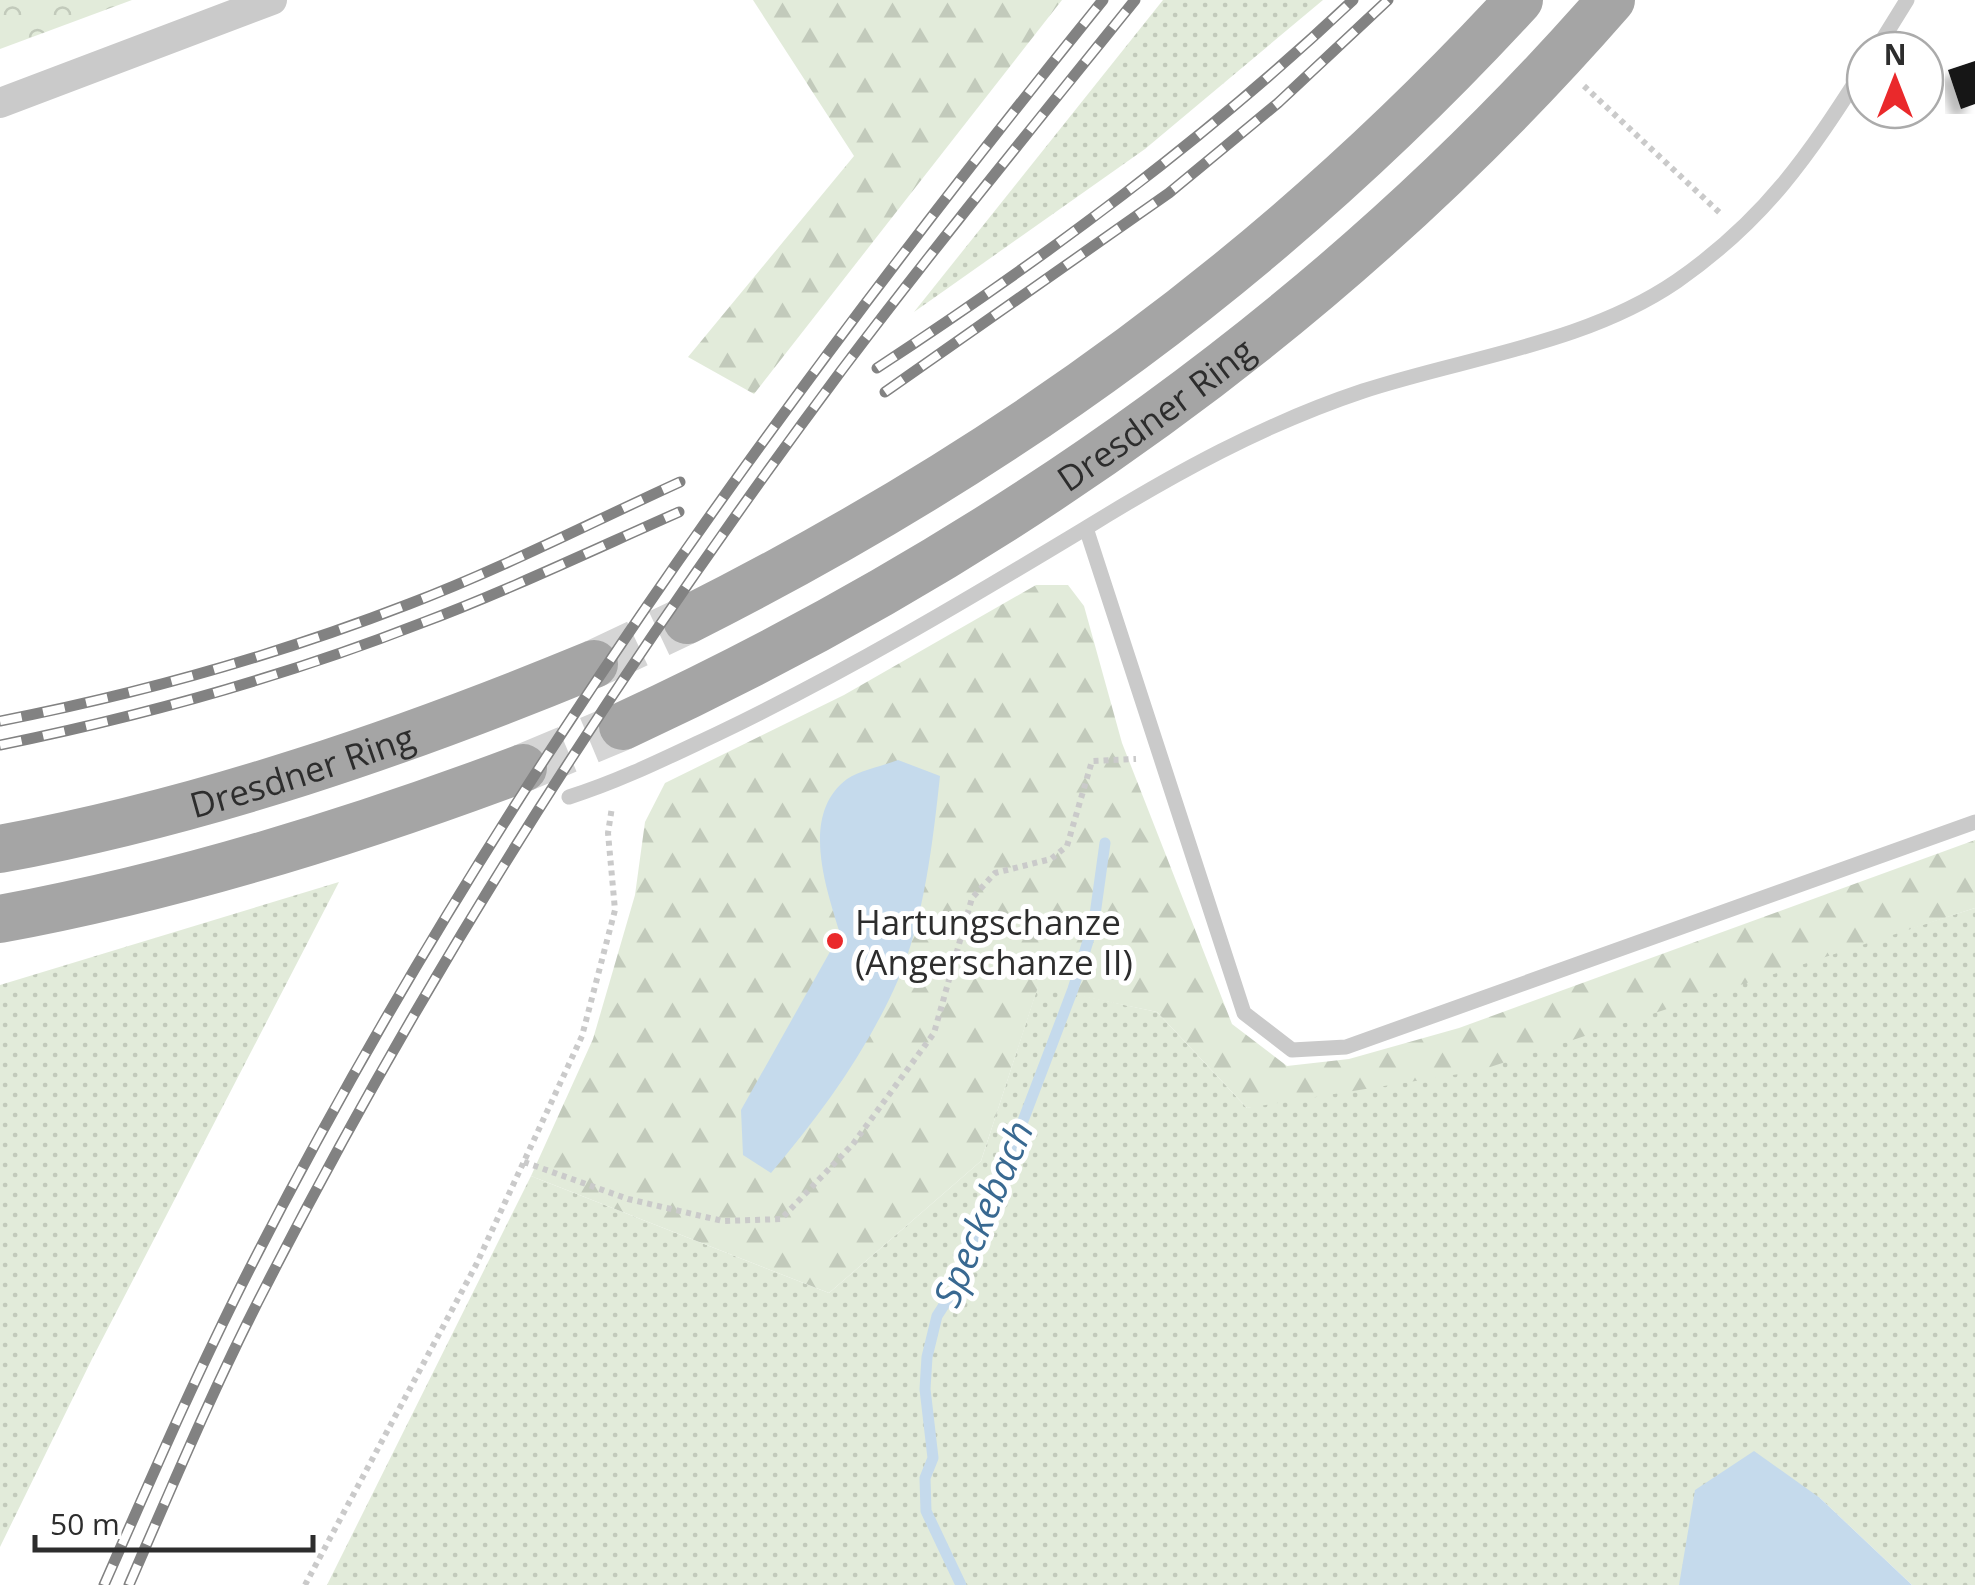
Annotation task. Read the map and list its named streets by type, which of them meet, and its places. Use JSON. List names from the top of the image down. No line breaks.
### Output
{"streets":{"main road":["Dresdner Ring"]},"water":["Speckebach"],"places":["Hartungschanze (Angerschanze II)"],"scale_bar":"50 m","north":"top"}
